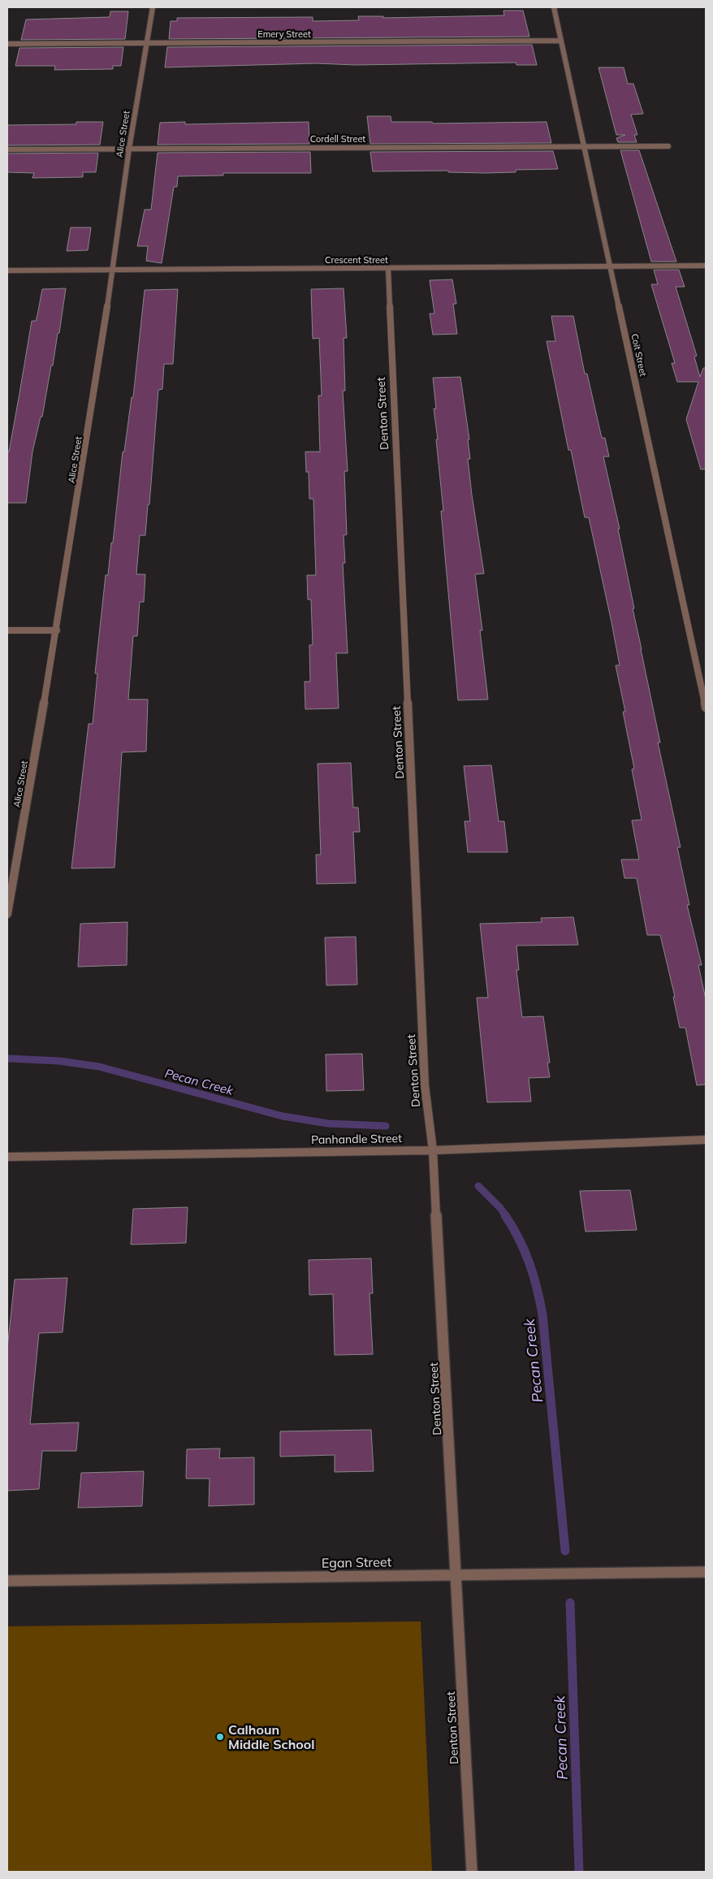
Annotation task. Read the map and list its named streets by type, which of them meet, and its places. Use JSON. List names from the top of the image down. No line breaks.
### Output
{"streets":{"street":["Emery Street","Alice Street","Cordell Street","Crescent Street","Coit Street","Denton Street","Panhandle Street","Egan Street"]},"crossings":[["Emery Street","Alice Street"],["Emery Street","Coit Street"],["Alice Street","Cordell Street"],["Alice Street","Crescent Street"],["Cordell Street","Coit Street"],["Crescent Street","Coit Street"],["Crescent Street","Denton Street"],["Denton Street","Panhandle Street"],["Denton Street","Egan Street"]],"water":["Pecan Creek"],"places":["Calhoun Middle School"]}
